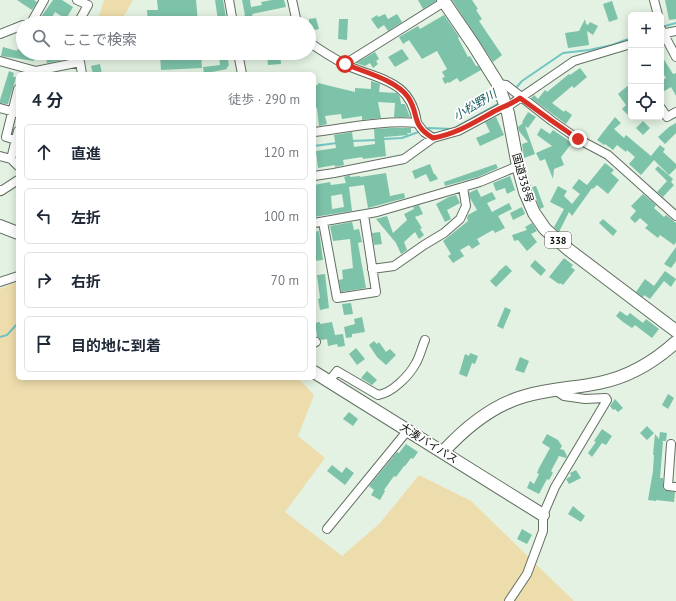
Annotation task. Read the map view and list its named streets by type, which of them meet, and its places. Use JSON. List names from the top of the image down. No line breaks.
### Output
{"streets":{"highway":["国道338号","338","大湊バイパス"]},"water":["小松野川"],"page":{"map_buttons":["+","−"],"search":"ここで検索","heading":["4 分","徒歩 · 290 m"],"list":[["直進","120 m"],["左折","100 m"],["右折","70 m"],"目的地に到着"]}}
